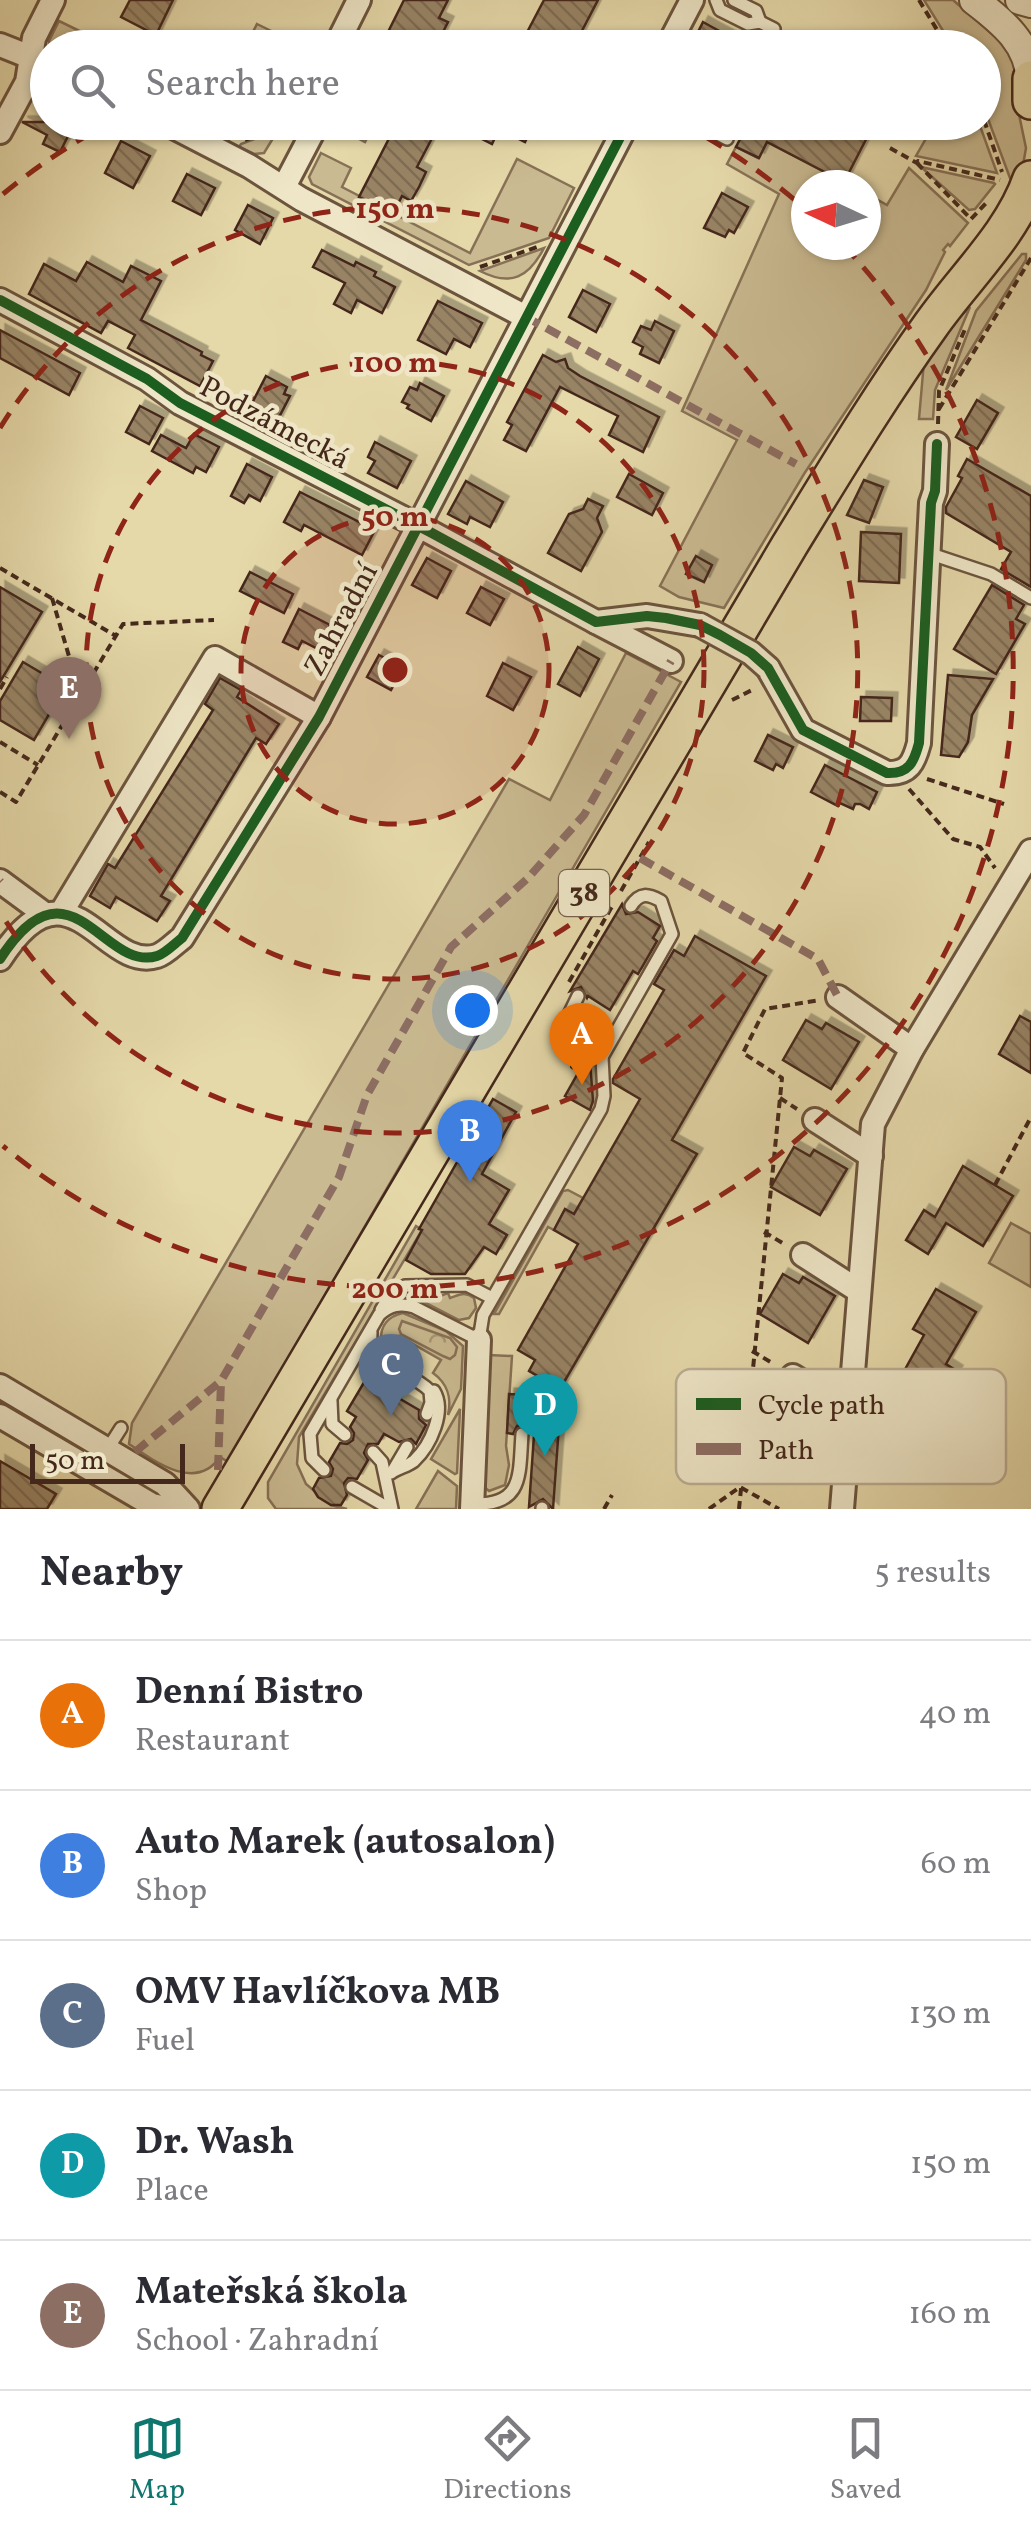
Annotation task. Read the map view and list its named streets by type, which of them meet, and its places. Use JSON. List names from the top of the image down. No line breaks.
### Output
{"streets":{"main road":["38"],"street":["Podzámecká","Zahradní"]},"crossings":[["Podzámecká","Zahradní"]],"legend":["Cycle path","Path"],"scale_bar":"50 m","north":"left","page":{"search":"Search here","pins":["E","A","B","C","D"],"scale":"50 m","heading":["Nearby","5 results"],"list":[{"mark":"A","name":"Denní Bistro","note":"Restaurant","value":"40 m"},{"mark":"B","name":"Auto Marek (autosalon)","note":"Shop","value":"60 m"},{"mark":"C","name":"OMV Havlíčkova MB","note":"Fuel","value":"130 m"},{"mark":"D","name":"Dr. Wash","note":"Place","value":"150 m"},{"mark":"E","name":"Mateřská škola","note":"School · Zahradní","value":"160 m"}],"nav":["Map","Directions","Saved"]},"rings":["150 m","100 m","50 m","200 m"]}
